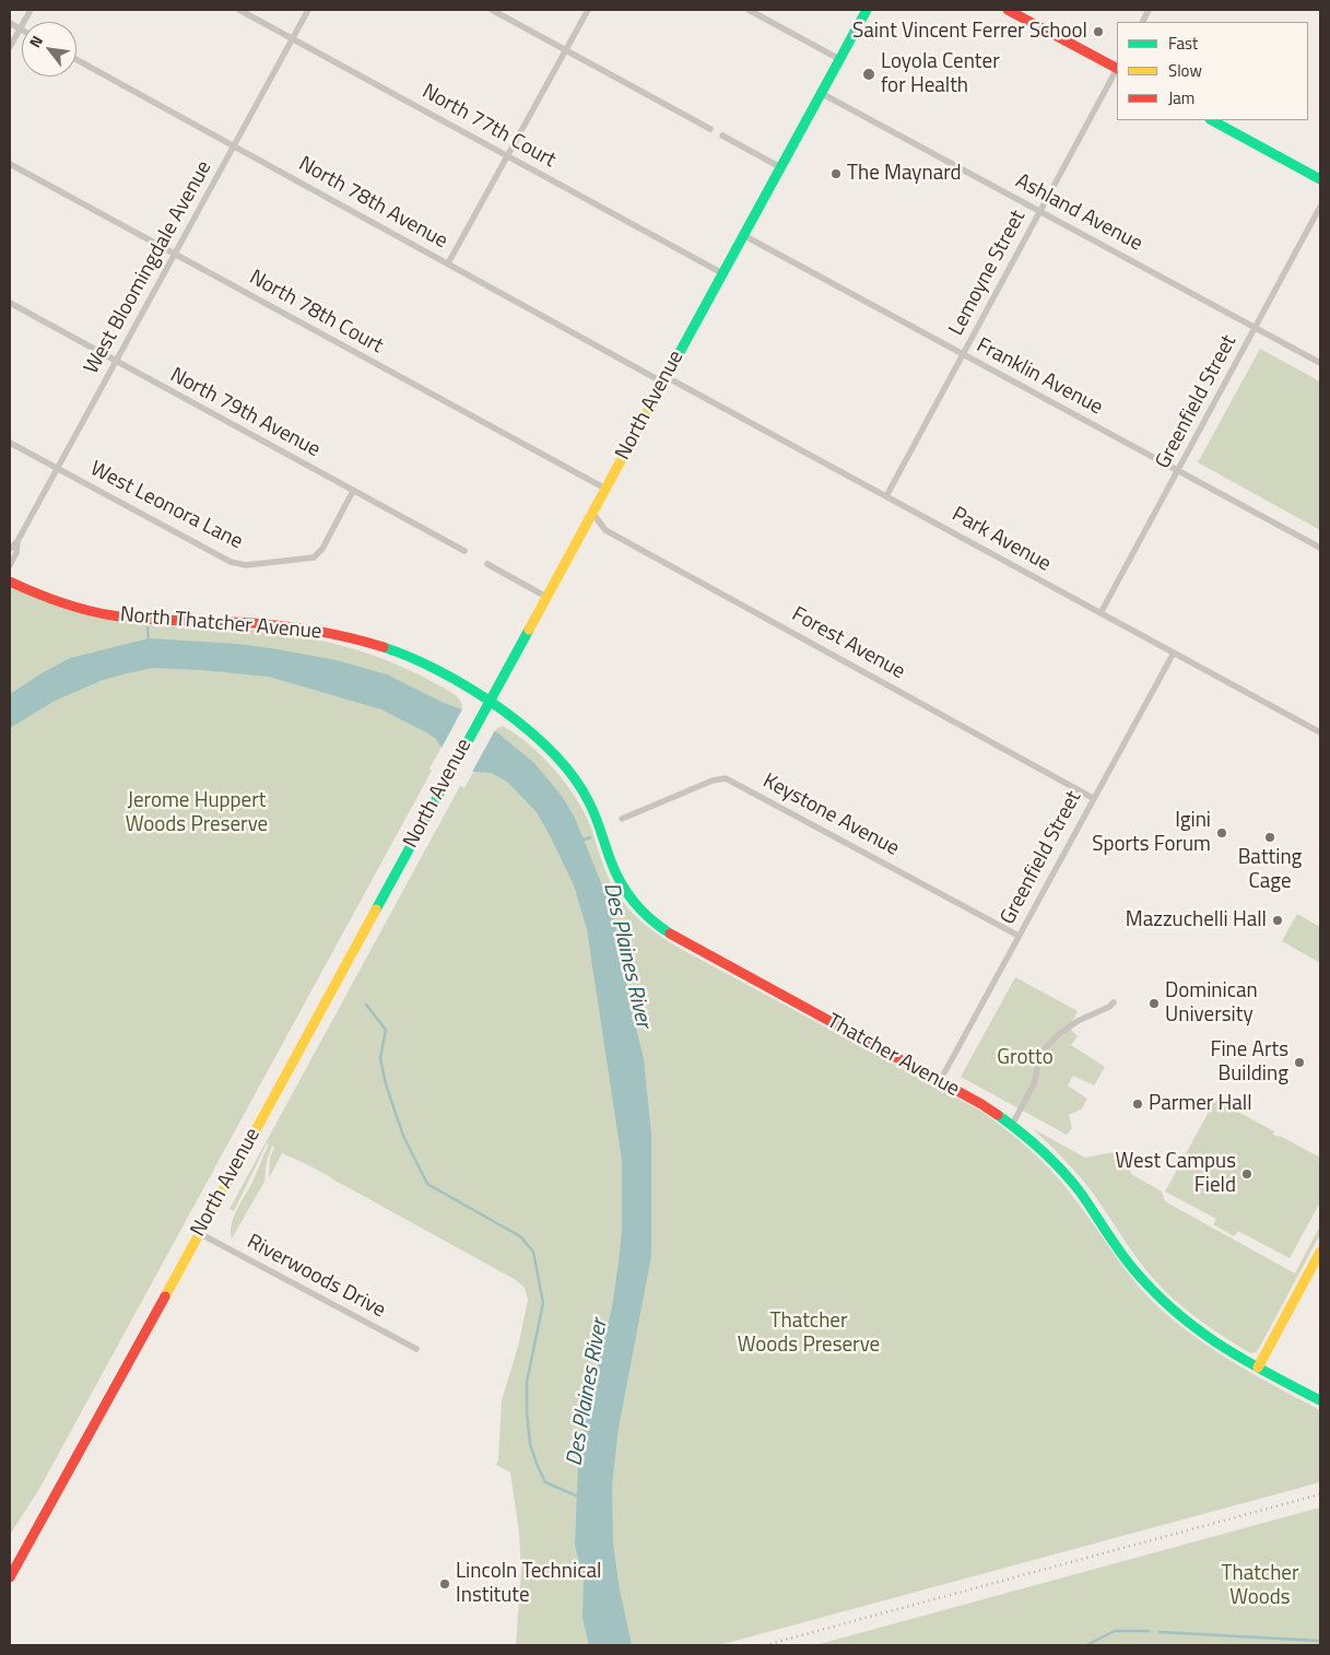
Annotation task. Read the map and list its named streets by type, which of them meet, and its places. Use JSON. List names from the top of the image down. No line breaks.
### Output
{"streets":{"street":["North 77th Court","North 78th Avenue","Ashland Avenue","West Bloomingdale Avenue","Lemoyne Street","North 78th Court","Franklin Avenue","Greenfield Street","North Avenue","North 79th Avenue","West Leonora Lane","Park Avenue","North Thatcher Avenue","Forest Avenue","Keystone Avenue","Thatcher Avenue","Riverwoods Drive"]},"crossings":[["North 77th Court","West Bloomingdale Avenue"],["North 77th Court","North Avenue"],["North 78th Avenue","West Bloomingdale Avenue"],["North 78th Avenue","North Avenue"],["North 78th Avenue","Park Avenue"],["Ashland Avenue","Lemoyne Street"],["Ashland Avenue","Greenfield Street"],["Ashland Avenue","North Avenue"],["West Bloomingdale Avenue","North 78th Court"],["West Bloomingdale Avenue","North 79th Avenue"],["West Bloomingdale Avenue","West Leonora Lane"],["Lemoyne Street","Franklin Avenue"],["Lemoyne Street","Park Avenue"],["North 78th Court","North Avenue"],["Franklin Avenue","Greenfield Street"],["Franklin Avenue","North Avenue"],["Greenfield Street","Park Avenue"],["Greenfield Street","Forest Avenue"],["Greenfield Street","Keystone Avenue"],["Greenfield Street","Thatcher Avenue"],["North Avenue","Park Avenue"],["North Avenue","North Thatcher Avenue"],["North Avenue","Forest Avenue"],["North Avenue","Thatcher Avenue"],["North Avenue","Riverwoods Drive"],["North 79th Avenue","West Leonora Lane"],["North Thatcher Avenue","Thatcher Avenue"]],"water":["Des Plaines River"],"parks":["Jerome Huppert Woods Preserve","Grotto","Thatcher Woods Preserve","Thatcher Woods"],"places":["Saint Vincent Ferrer School","Loyola Center for Health","The Maynard","Igini Sports Forum","Batting Cage","Mazzuchelli Hall","Dominican University","Fine Arts Building","Parmer Hall","West Campus Field","Lincoln Technical Institute"],"legend":["Fast","Slow","Jam"],"north":"top left"}
